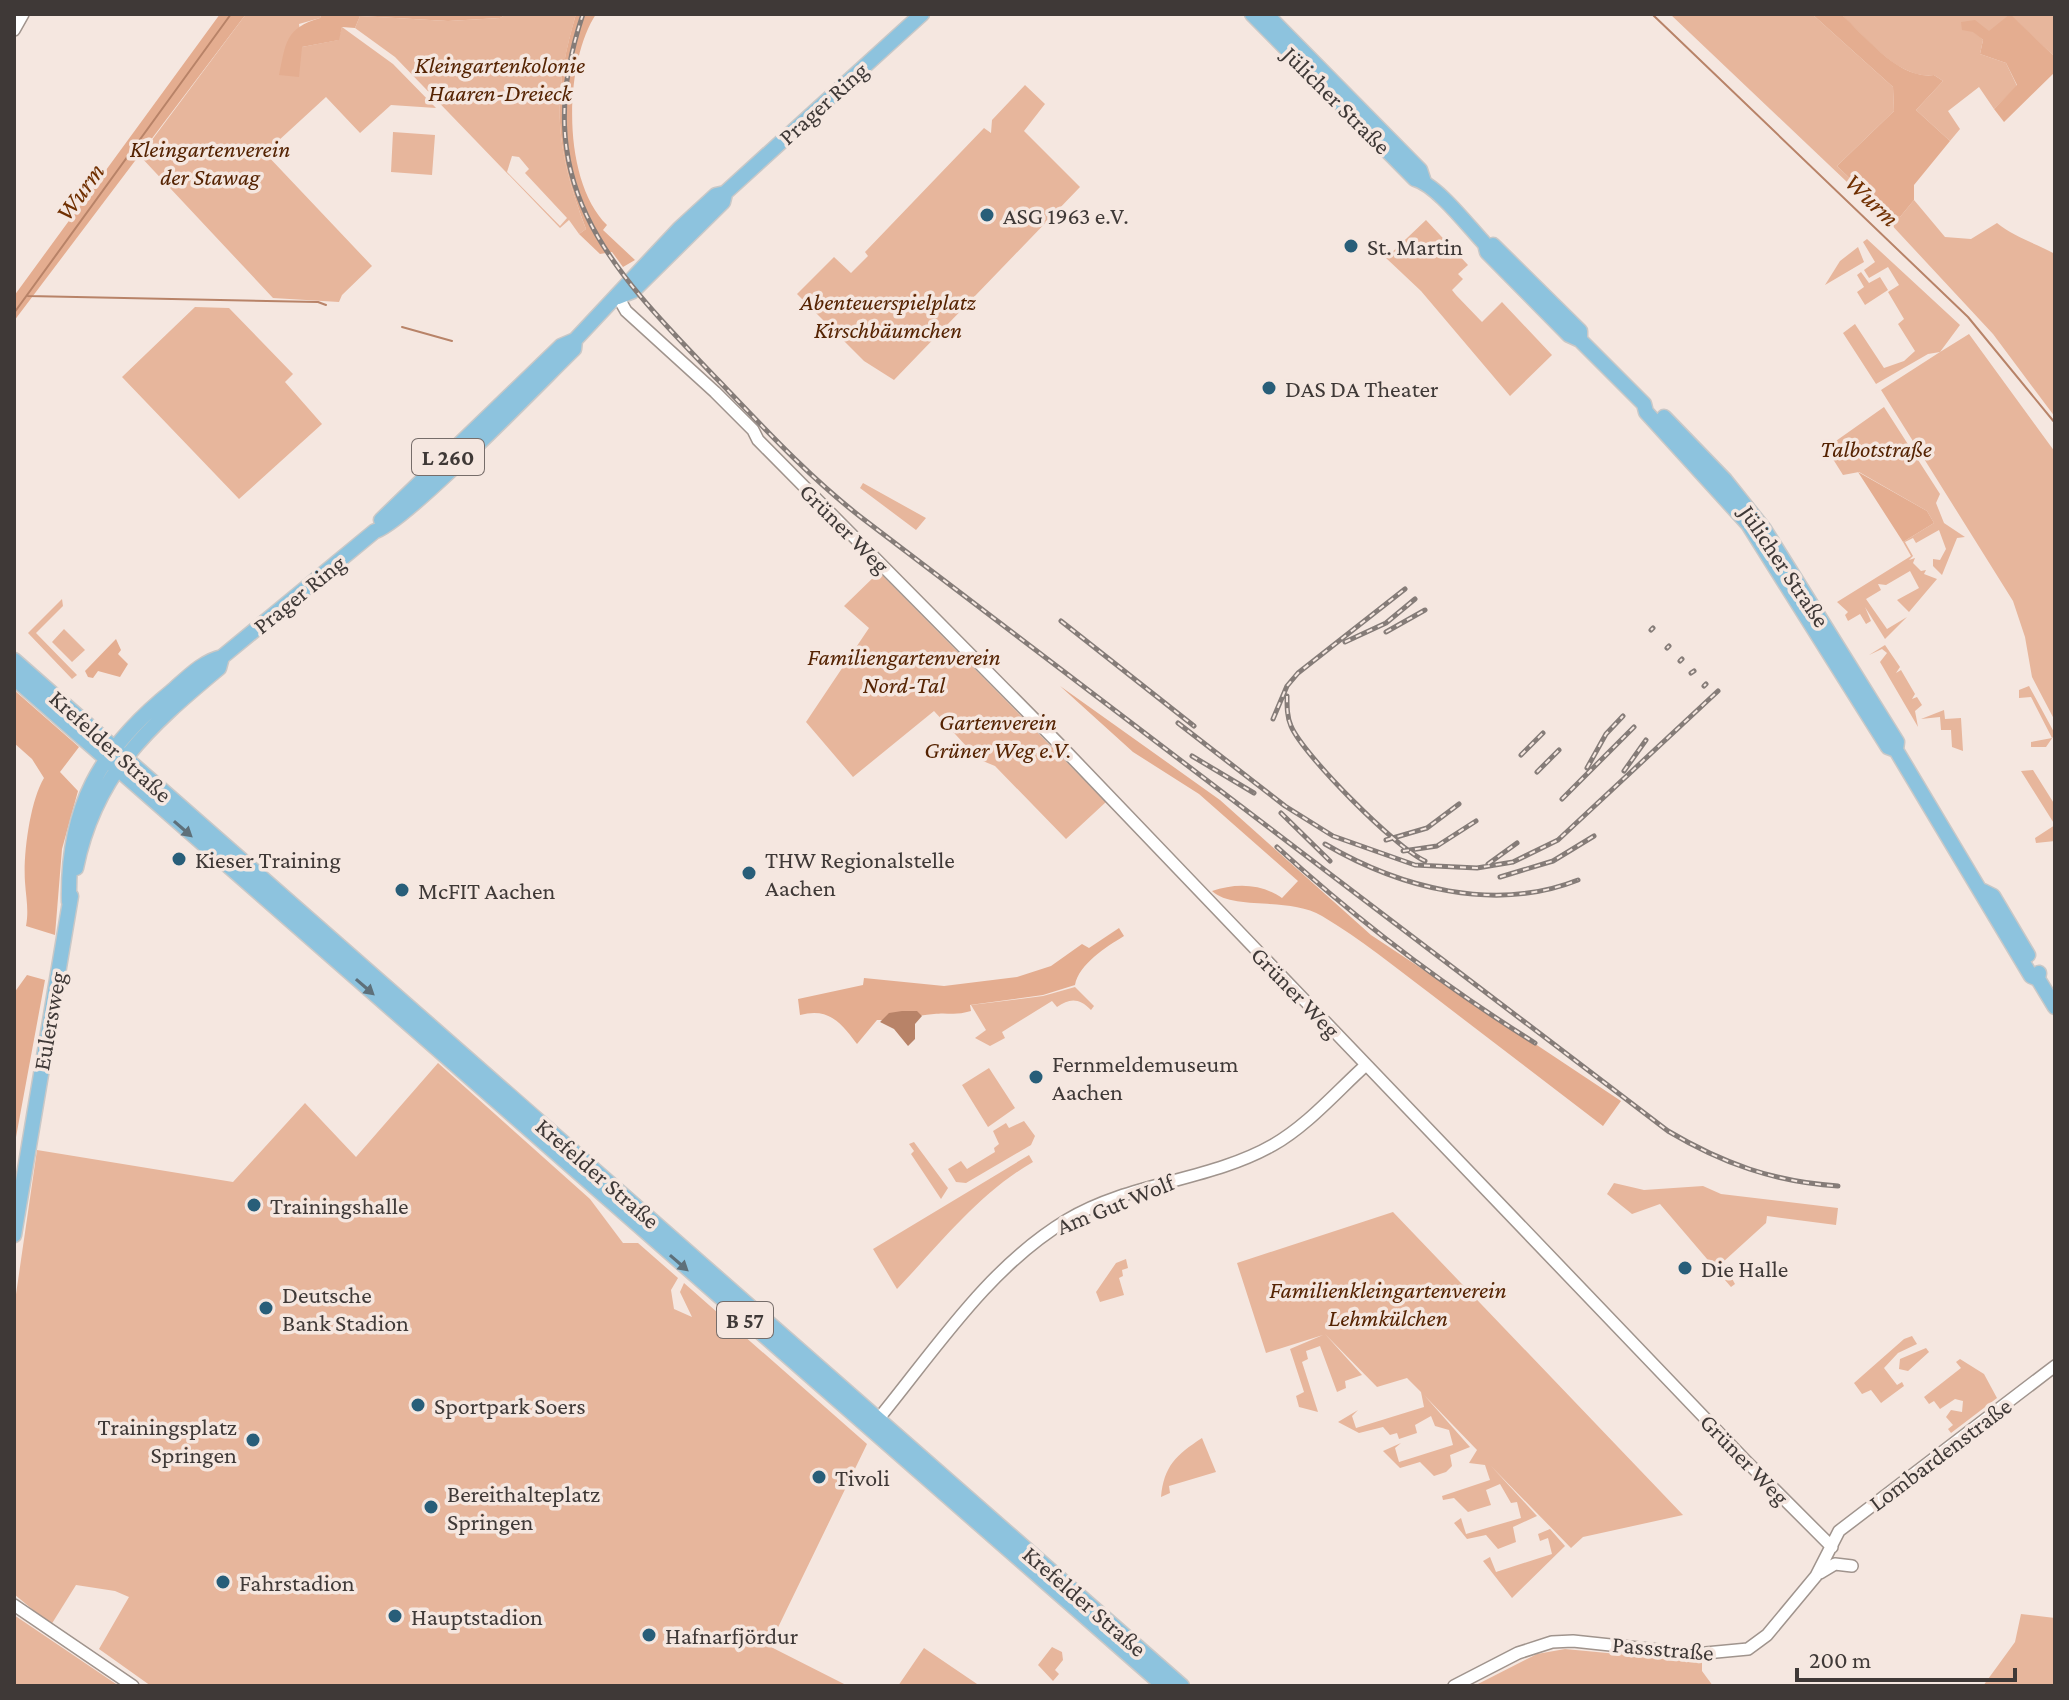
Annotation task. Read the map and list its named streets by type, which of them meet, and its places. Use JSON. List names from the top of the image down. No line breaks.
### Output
{"streets":{"main road":["Jülicher Straße","Prager Ring","L 260","Krefelder Straße","Eulersweg","B 57"],"street":["Grüner Weg","Am Gut Wolf","Lombardenstraße","Passstraße"]},"crossings":[["Prager Ring","Grüner Weg"],["Prager Ring","Krefelder Straße"],["Prager Ring","Eulersweg"],["Grüner Weg","Am Gut Wolf"],["Grüner Weg","Lombardenstraße"],["Grüner Weg","Passstraße"],["Krefelder Straße","Eulersweg"],["Krefelder Straße","Am Gut Wolf"],["Lombardenstraße","Passstraße"]],"water":["Wurm"],"parks":["Kleingartenkolonie Haaren-Dreieck","Kleingartenverein der Stawag","Abenteuerspielplatz Kirschbäumchen","Talbotstraße","Familiengartenverein Nord-Tal","Gartenverein Grüner Weg e.V.","Familienkleingartenverein Lehmkülchen"],"places":["ASG 1963 e.V.","St. Martin","DAS DA Theater","Kieser Training","THW Regionalstelle Aachen","McFIT Aachen","Fernmeldemuseum Aachen","Trainingshalle","Die Halle","Deutsche Bank Stadion","Sportpark Soers","Trainingsplatz Springen","Tivoli","Bereithalteplatz Springen","Fahrstadion","Hauptstadion","Hafnarfjördur"],"scale_bar":"200 m"}
